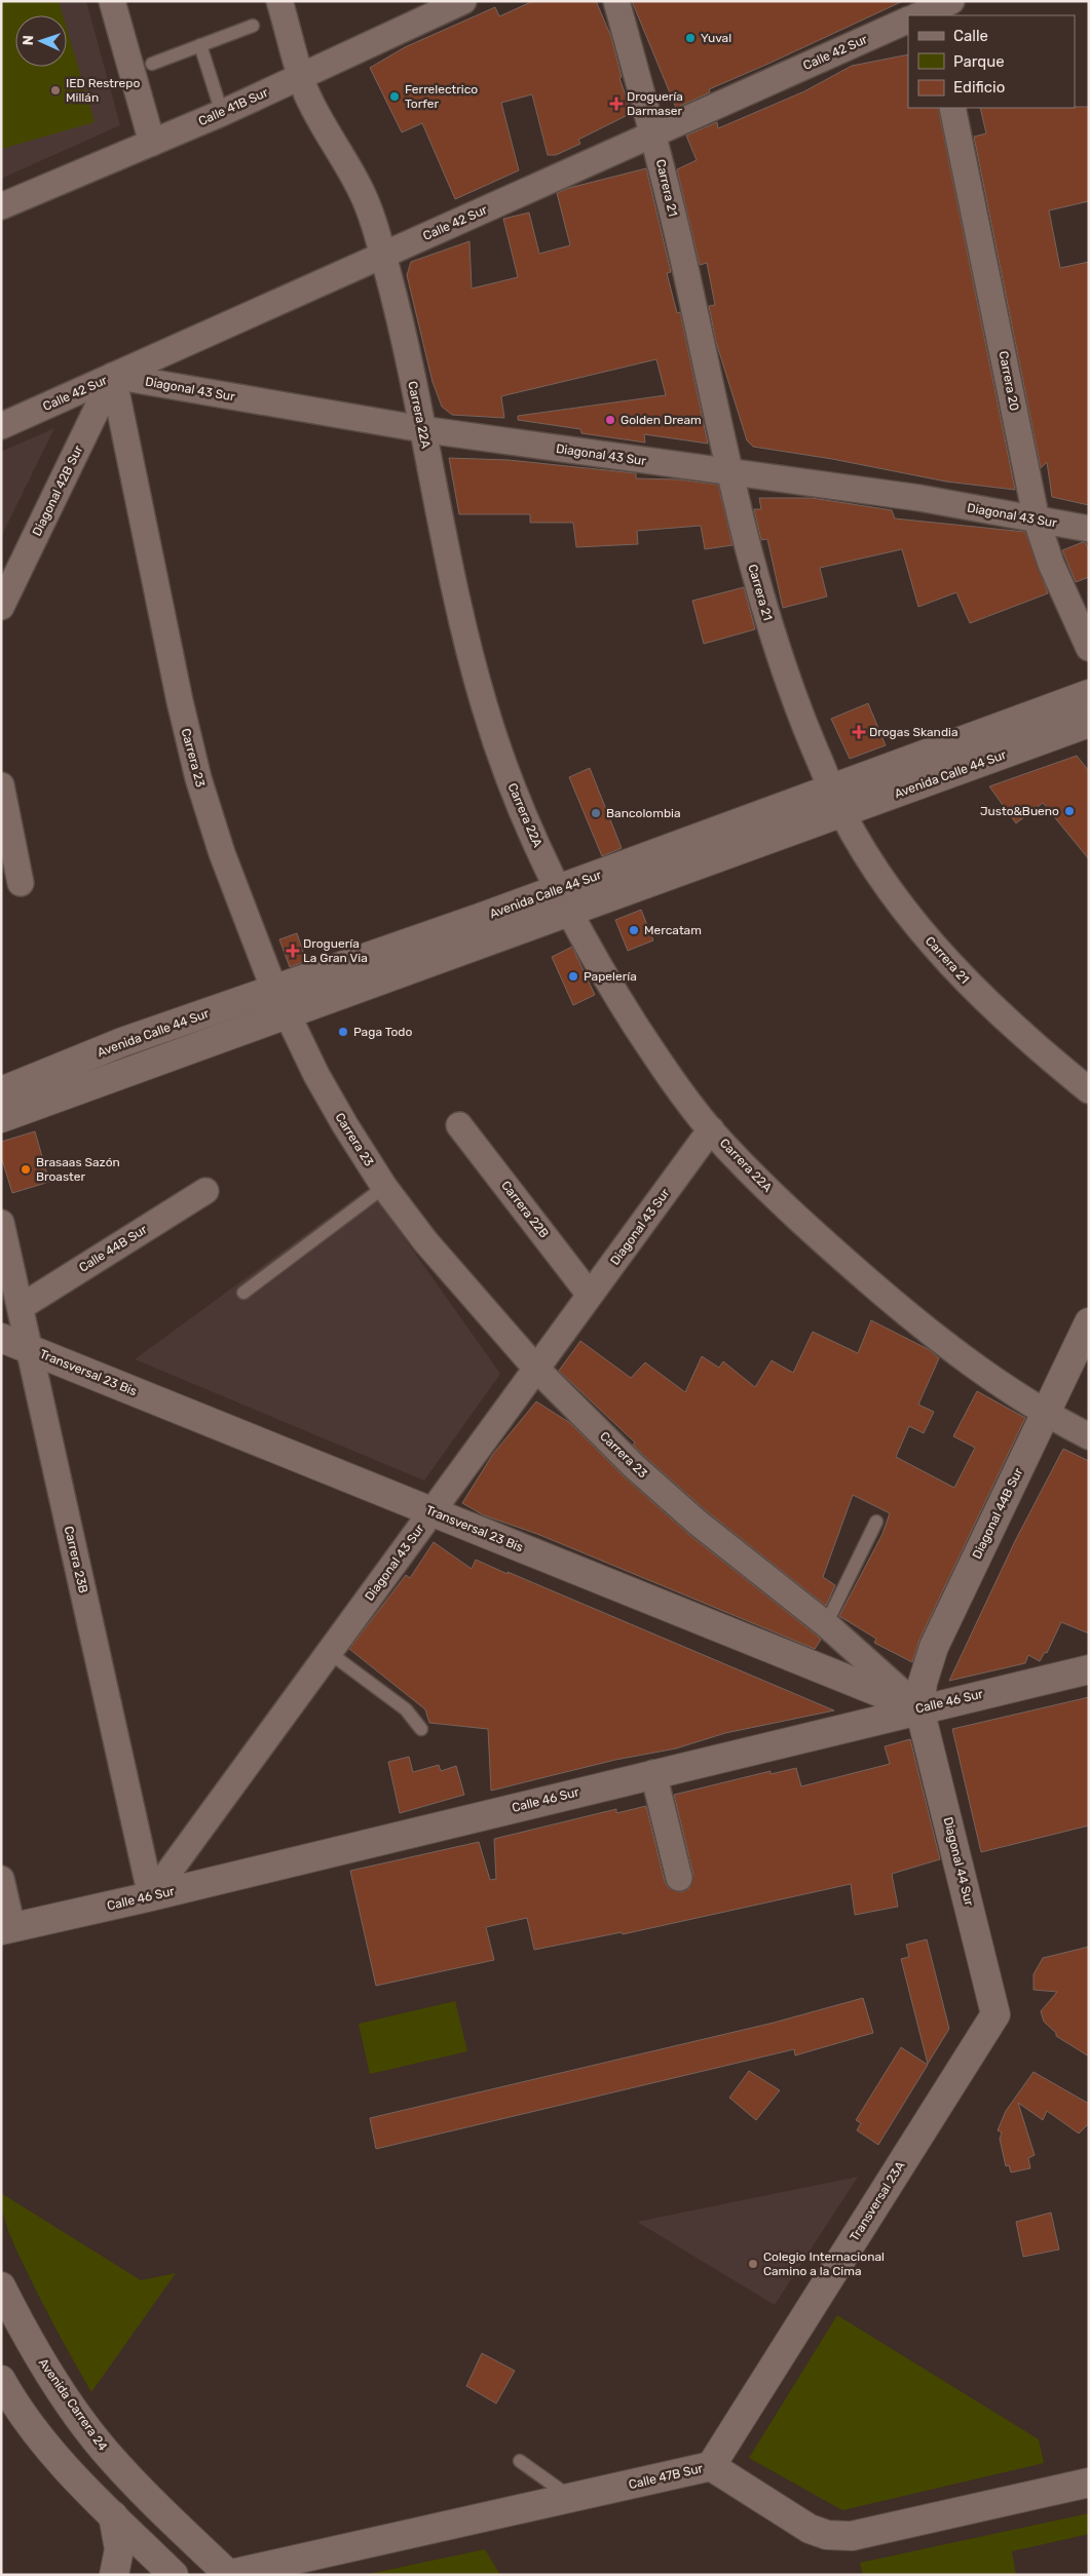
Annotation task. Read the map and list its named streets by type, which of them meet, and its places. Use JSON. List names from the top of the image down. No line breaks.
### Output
{"streets":{"street":["Calle 42 Sur","Calle 41B Sur","Carrera 21","Carrera 20","Diagonal 43 Sur","Carrera 22A","Diagonal 42B Sur","Carrera 23","Avenida Calle 44 Sur","Carrera 22B","Calle 44B Sur","Transversal 23 Bis","Diagonal 44B Sur","Carrera 23B","Calle 46 Sur","Diagonal 44 Sur","Transversal 23A","Avenida Carrera 24","Calle 47B Sur"]},"crossings":[["Calle 42 Sur","Carrera 21"],["Calle 42 Sur","Diagonal 43 Sur"],["Calle 42 Sur","Carrera 22A"],["Calle 42 Sur","Diagonal 42B Sur"],["Calle 42 Sur","Carrera 23"],["Calle 41B Sur","Carrera 22A"],["Carrera 21","Diagonal 43 Sur"],["Carrera 21","Avenida Calle 44 Sur"],["Carrera 20","Diagonal 43 Sur"],["Diagonal 43 Sur","Carrera 22A"],["Diagonal 43 Sur","Diagonal 42B Sur"],["Diagonal 43 Sur","Carrera 23"],["Diagonal 43 Sur","Carrera 22B"],["Diagonal 43 Sur","Transversal 23 Bis"],["Diagonal 43 Sur","Carrera 23B"],["Diagonal 43 Sur","Calle 46 Sur"],["Carrera 22A","Avenida Calle 44 Sur"],["Carrera 22A","Diagonal 44B Sur"],["Diagonal 42B Sur","Carrera 23"],["Carrera 23","Avenida Calle 44 Sur"],["Carrera 23","Transversal 23 Bis"],["Carrera 23","Diagonal 44B Sur"],["Carrera 23","Calle 46 Sur"],["Carrera 23","Diagonal 44 Sur"],["Calle 44B Sur","Carrera 23B"],["Transversal 23 Bis","Diagonal 44B Sur"],["Transversal 23 Bis","Carrera 23B"],["Transversal 23 Bis","Calle 46 Sur"],["Transversal 23 Bis","Diagonal 44 Sur"],["Diagonal 44B Sur","Calle 46 Sur"],["Diagonal 44B Sur","Diagonal 44 Sur"],["Carrera 23B","Calle 46 Sur"],["Calle 46 Sur","Diagonal 44 Sur"],["Diagonal 44 Sur","Transversal 23A"],["Transversal 23A","Calle 47B Sur"],["Avenida Carrera 24","Calle 47B Sur"]],"places":{"other":["Yuval","IED Restrepo Millán","Ferrelectrico Torfer","Golden Dream","Justo&Bueno","Bancolombia","Mercatam","Papelería","Paga Todo","Brasaas Sazón Broaster","Colegio Internacional Camino a la Cima"],"health":["Droguería Darmaser","Drogas Skandia","Droguería La Gran Via"]},"legend":["Calle","Parque","Edificio"],"north":"left"}
